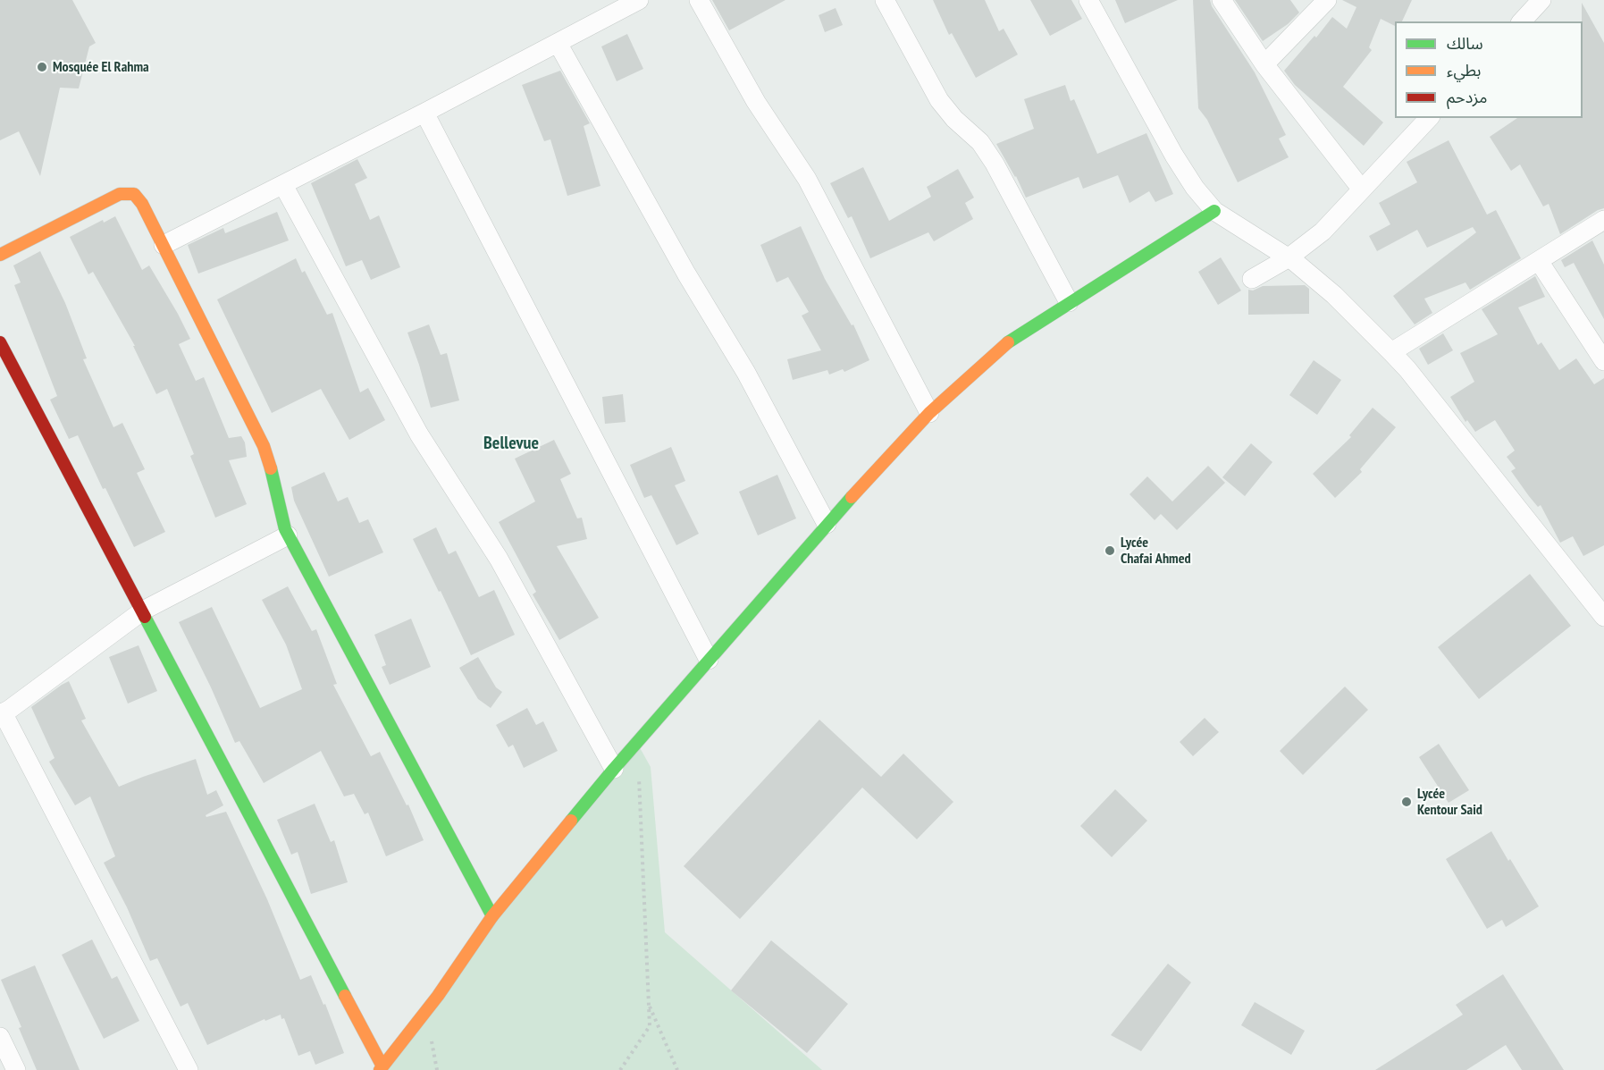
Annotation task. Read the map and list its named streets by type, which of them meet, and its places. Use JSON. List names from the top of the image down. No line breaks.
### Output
{"districts":["Bellevue"],"places":["Mosquée El Rahma","Lycée Chafai Ahmed","Lycée Kentour Said"],"legend":["سالك","بطيء","مزدحم"]}
